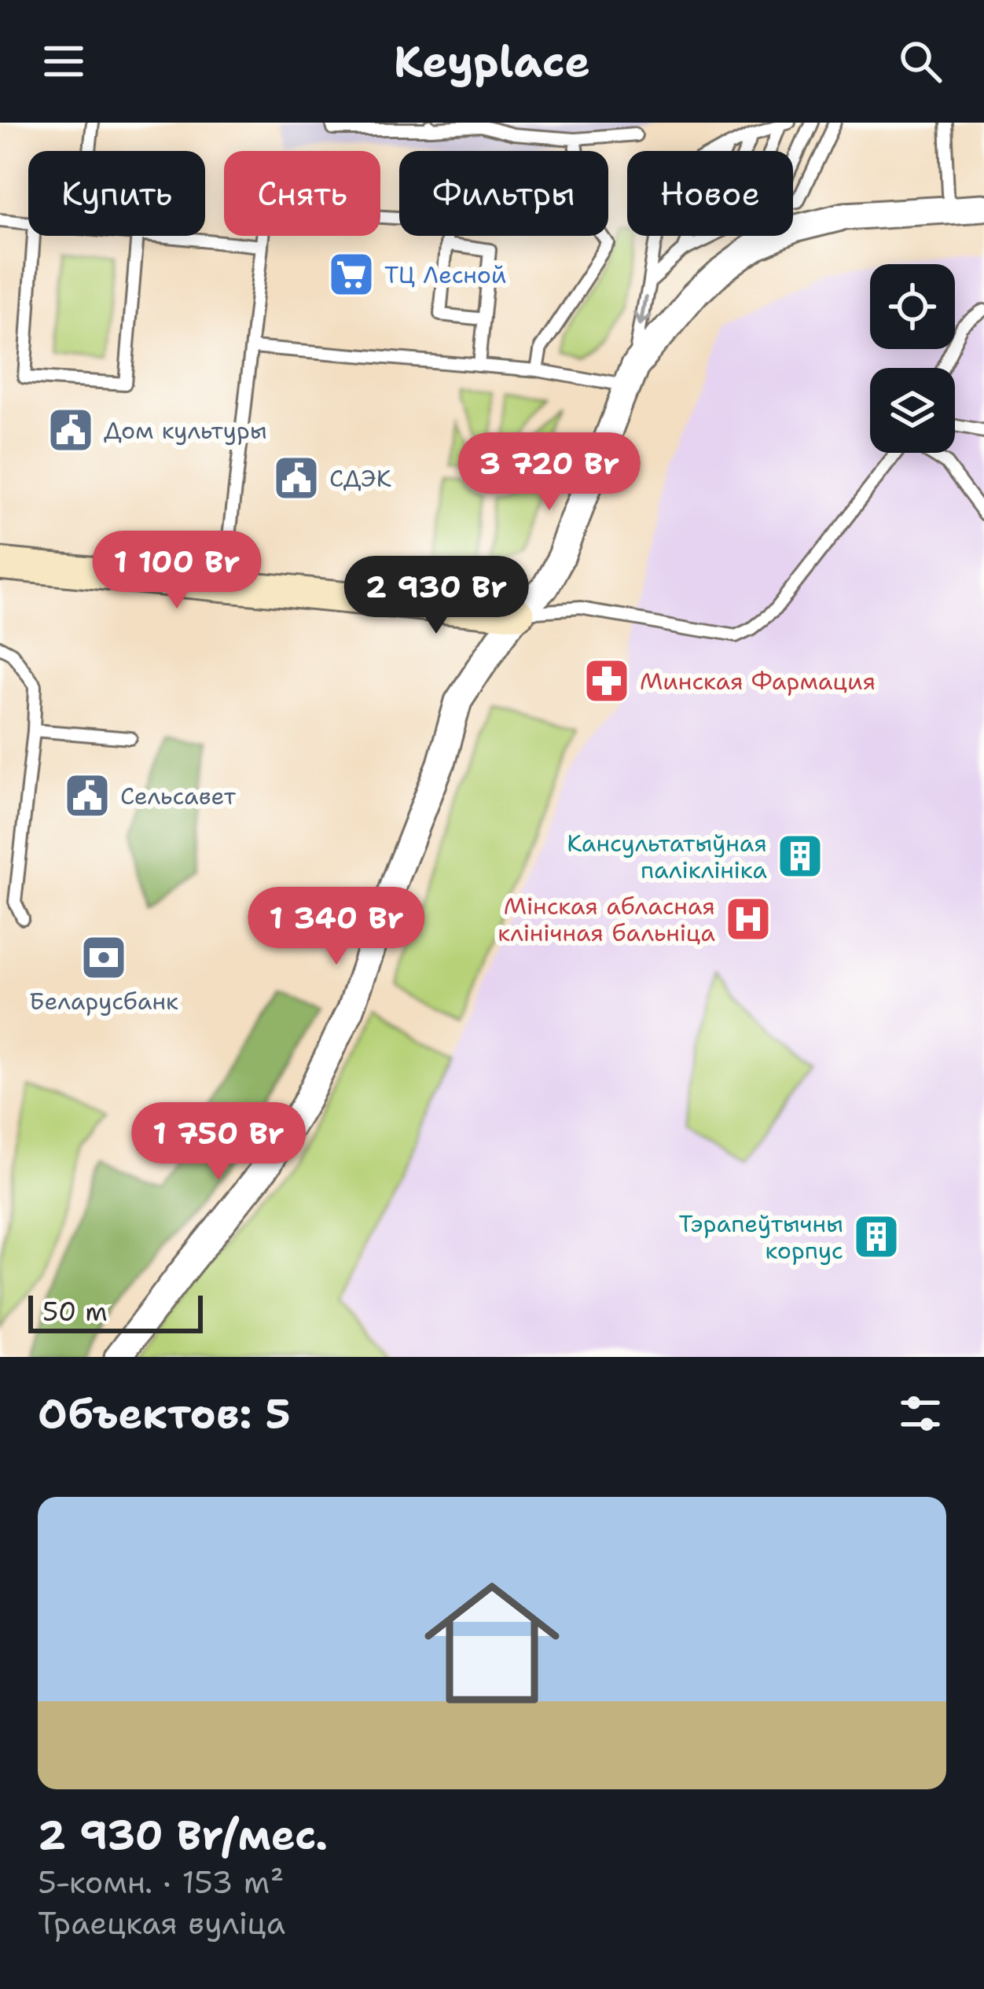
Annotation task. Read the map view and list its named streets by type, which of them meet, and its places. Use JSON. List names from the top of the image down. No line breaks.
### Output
{"places":{"supermarket":["ТЦ Лесной"],"public building":["Дом культуры","СДЭК","Сельсавет"],"pharmacy":["Минская Фармация"],"building":["Кансультатыўная паліклініка","Тэрапеўтычны корпус"],"hospital":["Мінская абласная клінічная бальніца"],"bank":["Беларусбанк"]},"scale_bar":"50 m","page":{"header":"Keyplace","chip":["Купить","Снять","Фильтры","Новое"],"price":["3 720 Br","1 100 Br","2 930 Br","1 340 Br","1 750 Br"],"scale":"50 m","heading":"Объектов: 5","list":[{"name":"2 930 Br/мес.","note":"5-комн. · 153 m² · Траецкая вуліца"}]}}
